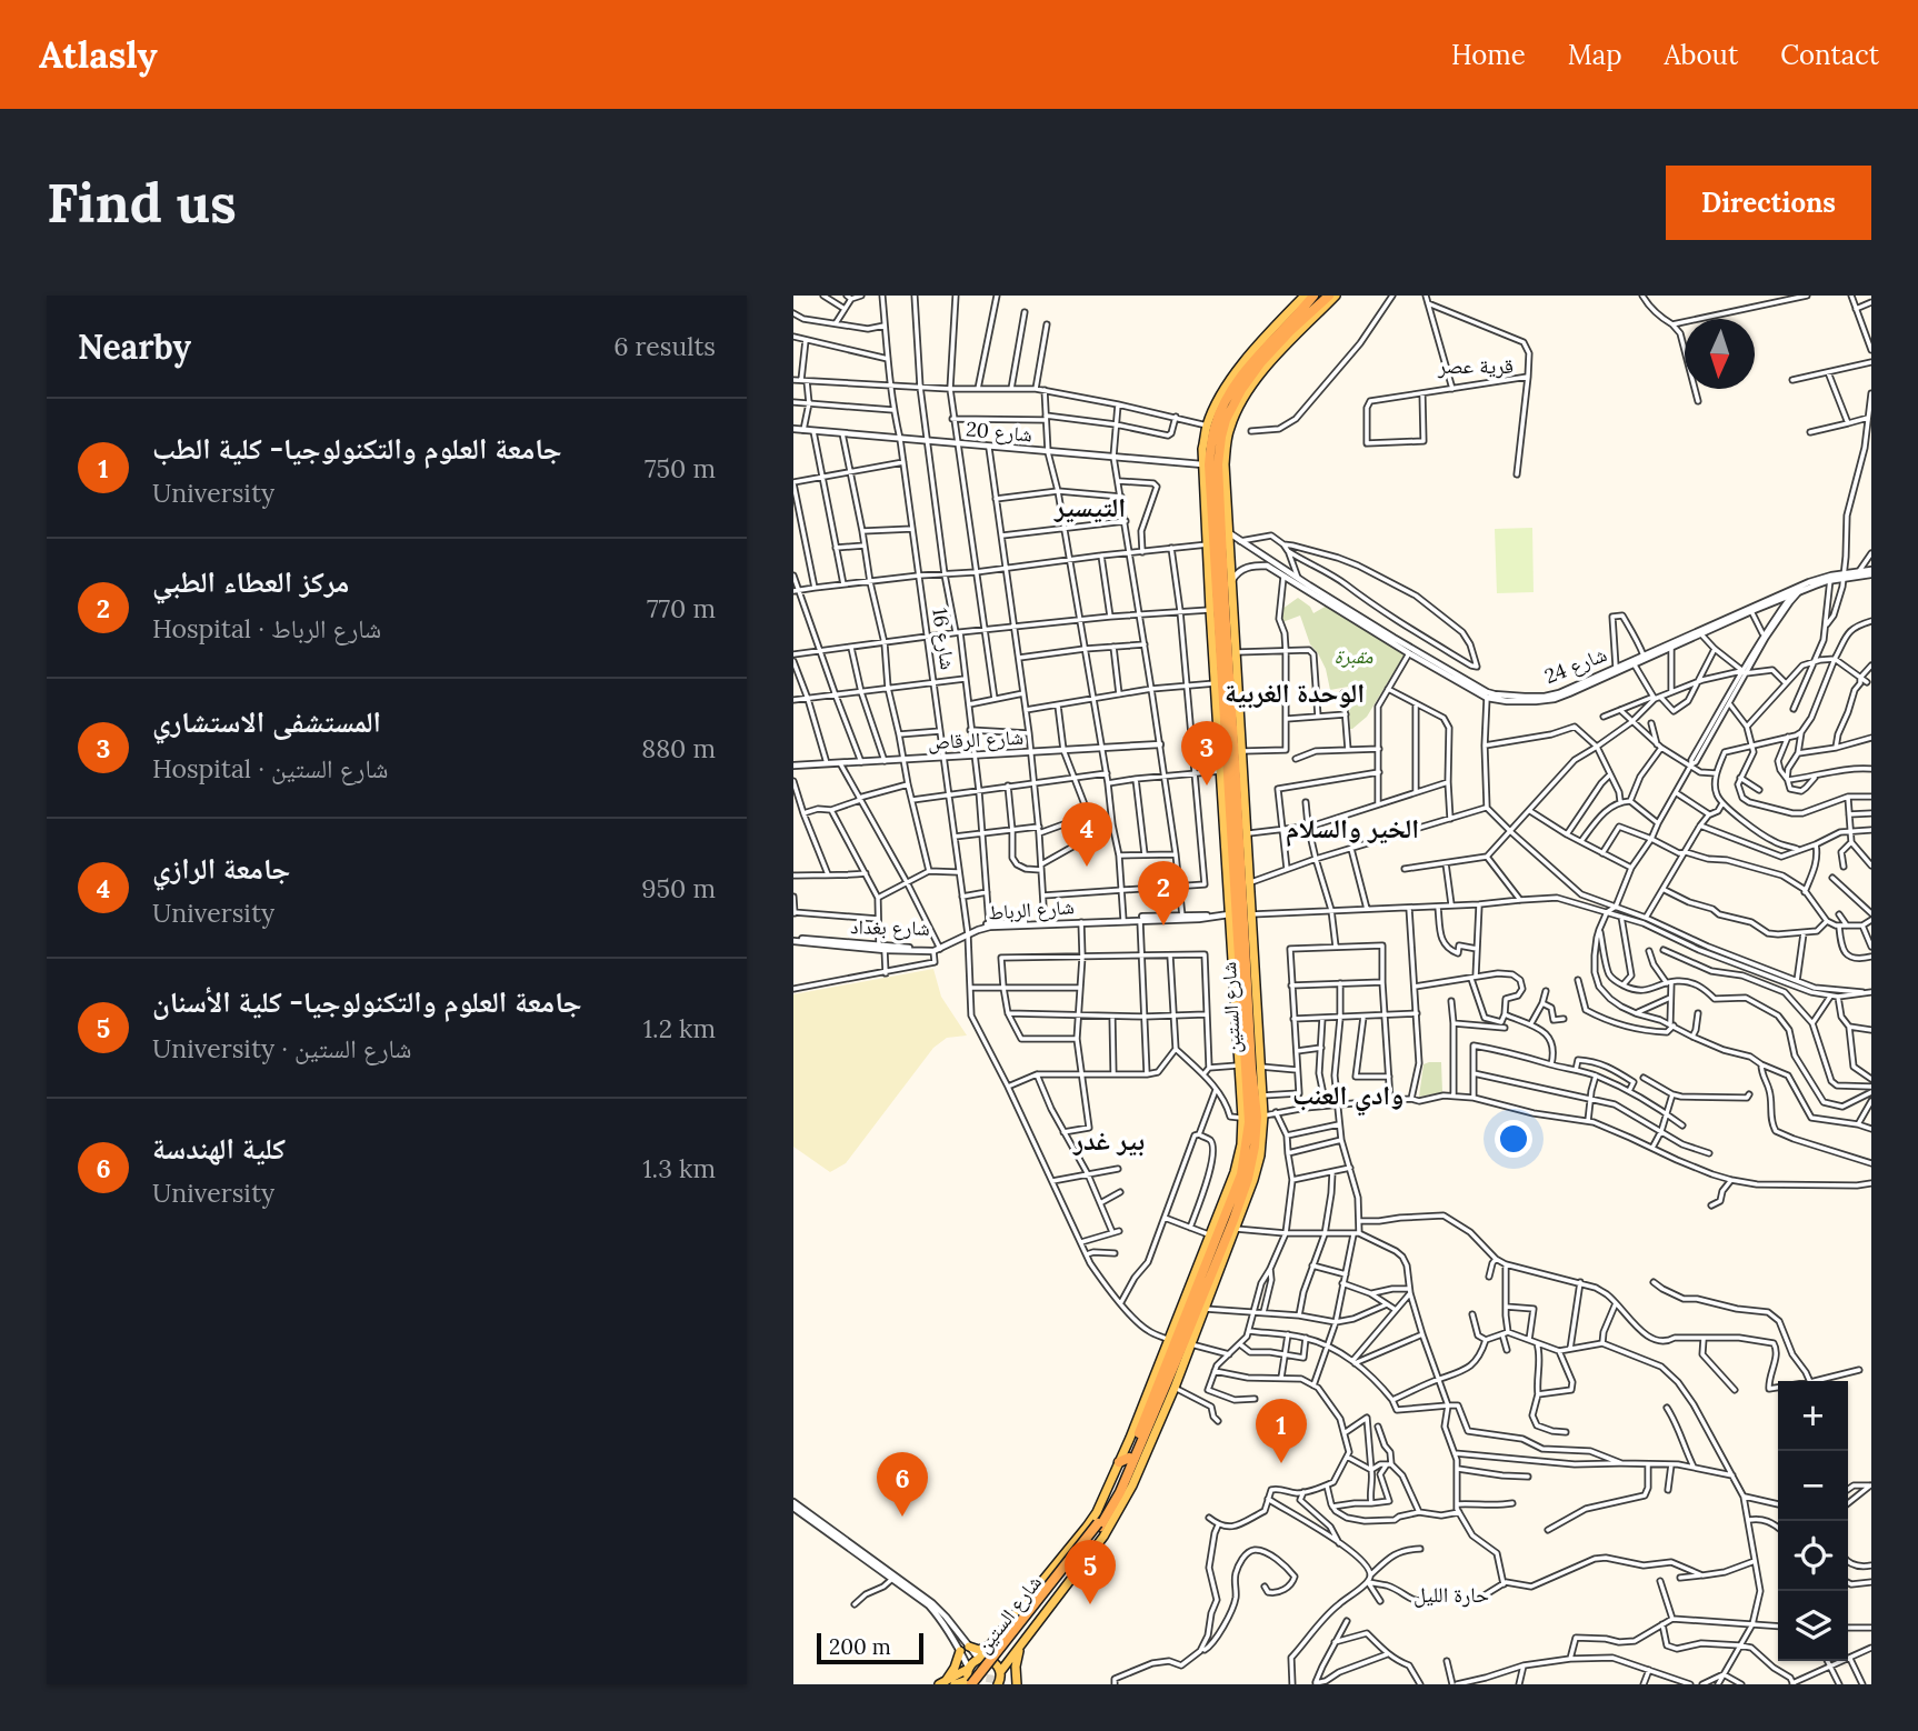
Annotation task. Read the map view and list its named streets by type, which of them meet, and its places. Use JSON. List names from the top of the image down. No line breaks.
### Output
{"streets":{"highway":["شارع الستين"],"street":["شارع 20","شارع 16","شارع 24","شارع الرقاص","شارع الرباط","شارع بغداد"]},"crossings":[["شارع 20","شارع 16"],["شارع 20","شارع الستين"],["شارع 16","شارع الرقاص"],["شارع 16","شارع بغداد"],["شارع 16","شارع الستين"],["شارع 24","شارع الستين"],["شارع الرباط","شارع بغداد"],["شارع الرباط","شارع الستين"]],"districts":["قرية عصر","التيسير","الوحدة الغربية","الخير والسلام","وادي العنب","بير غدر","حارة الليل"],"parks":["مقبرة"],"scale_bar":"200 m","north":"bottom","page":{"header":"Atlasly","nav":["Home","Map","About","Contact"],"buttons":"Directions","title":"Find us","heading":["Nearby","6 results"],"list":[{"mark":"1","name":"جامعة العلوم والتكنولوجيا- كلية الطب","note":"University","value":"750 m"},{"mark":"2","name":"مركز العطاء الطبي","note":"Hospital · شارع الرباط","value":"770 m"},{"mark":"3","name":"المستشفى الاستشاري","note":"Hospital · شارع الستين","value":"880 m"},{"mark":"4","name":"جامعة الرازي","note":"University","value":"950 m"},{"mark":"5","name":"جامعة العلوم والتكنولوجيا- كلية الأسنان","note":"University · شارع الستين","value":"1.2 km"},{"mark":"6","name":"كلية الهندسة","note":"University","value":"1.3 km"}],"pins":["3","4","2","1","6","5"],"map_buttons":["+","−"],"scale":"200 m"}}
